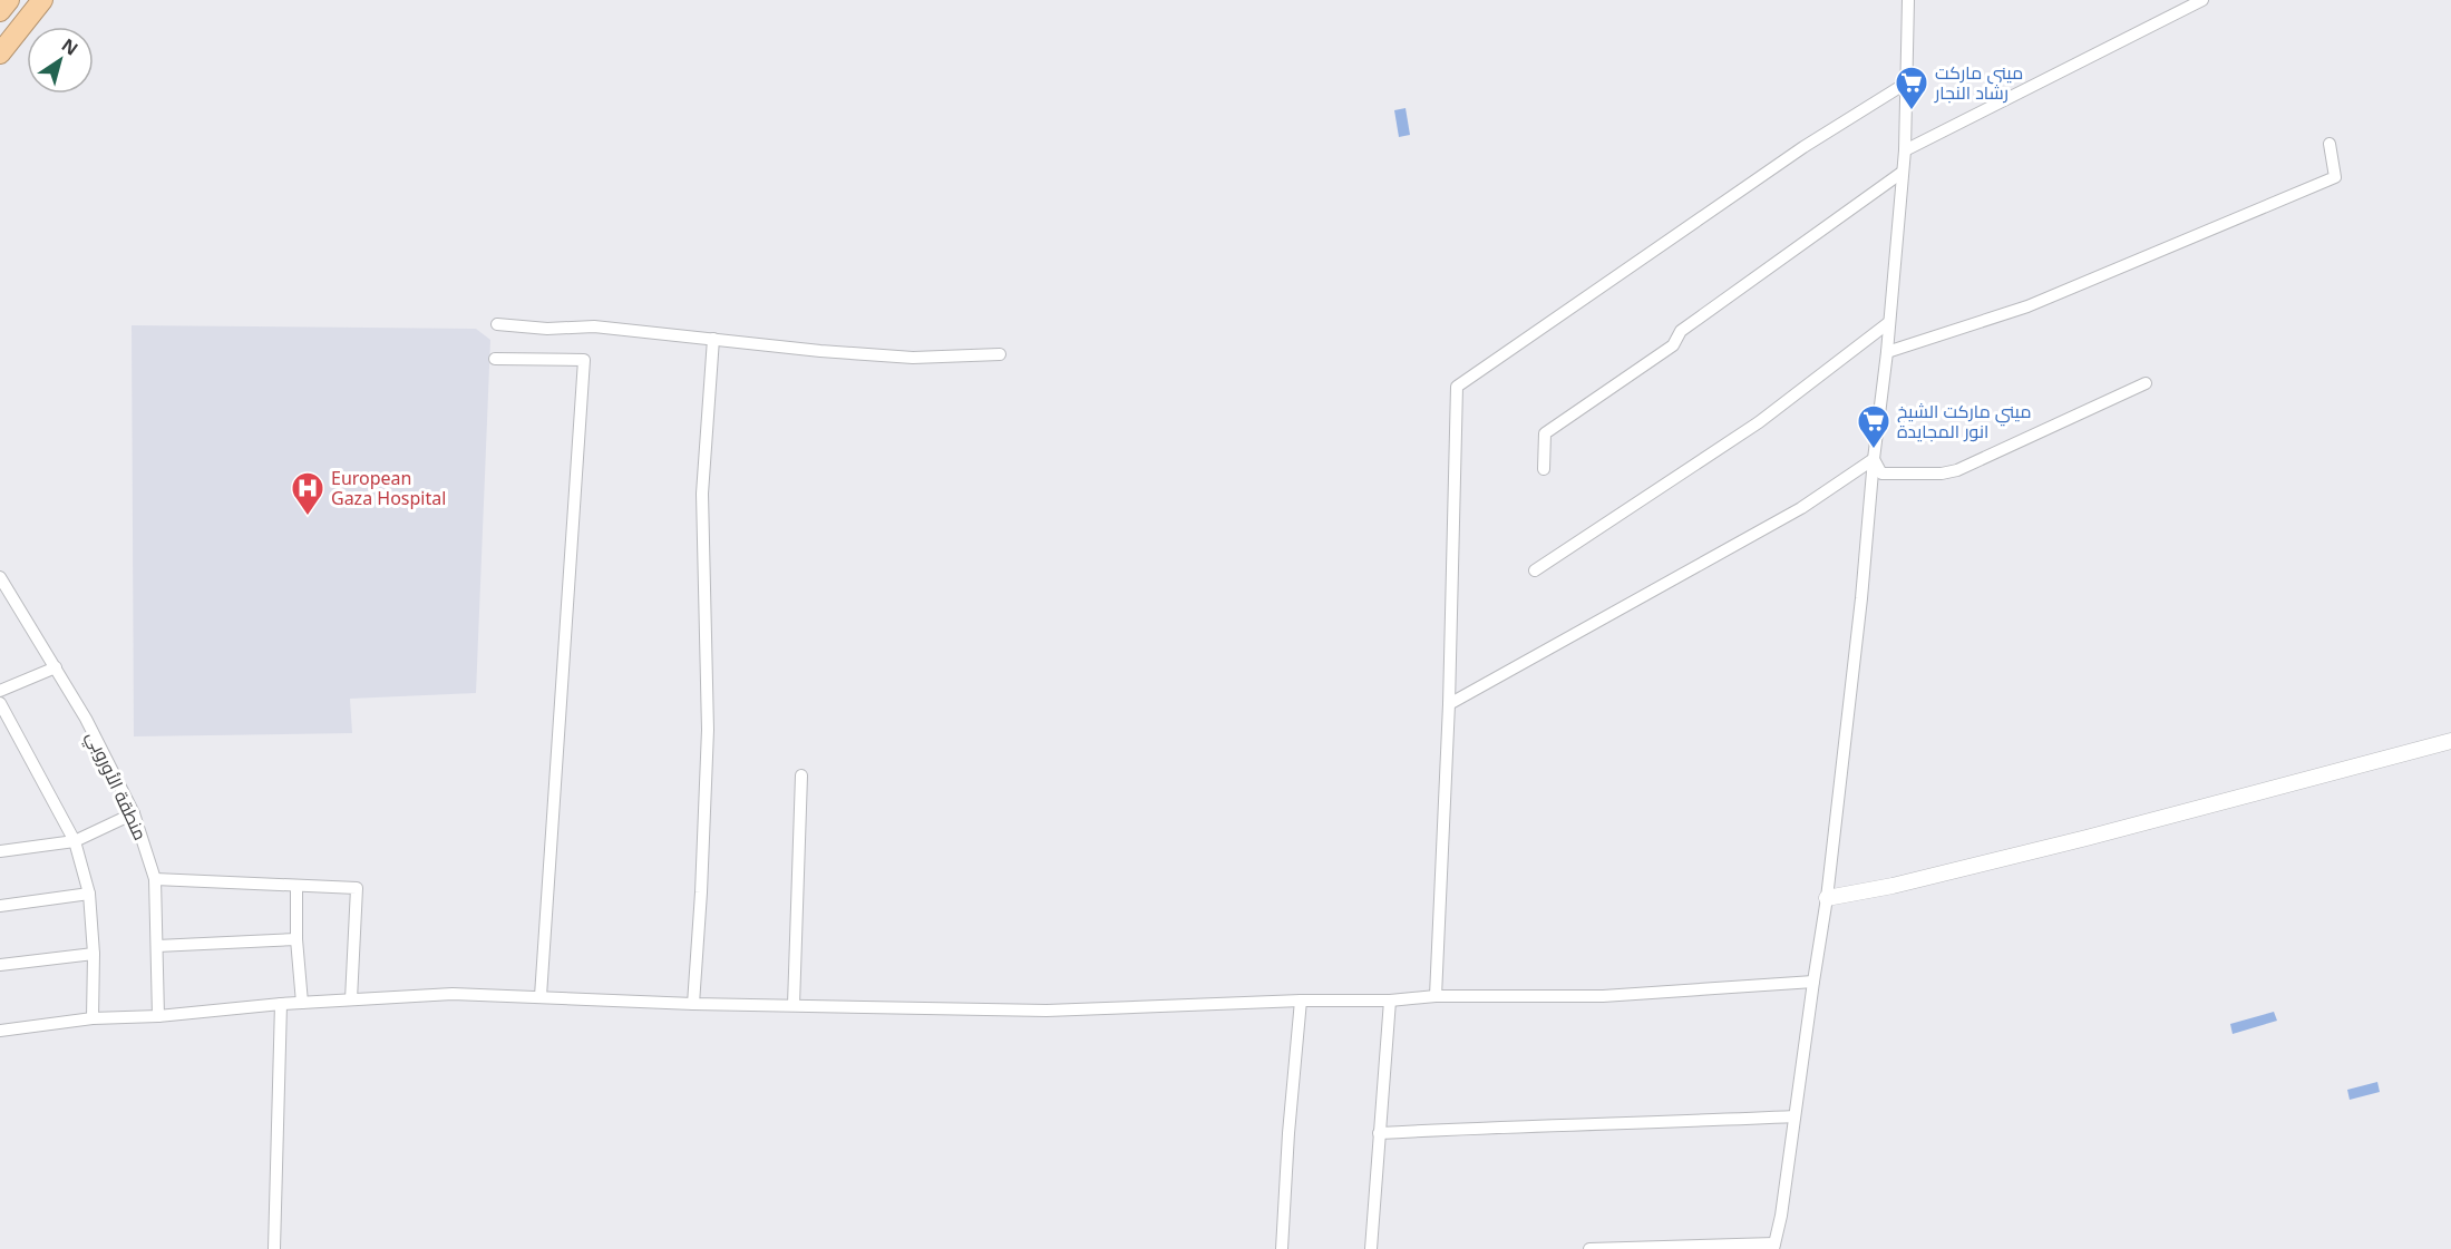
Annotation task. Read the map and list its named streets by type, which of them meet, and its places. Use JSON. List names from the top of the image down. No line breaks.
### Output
{"streets":{"street":["منطقة الأوروبي"]},"places":{"supermarket":["ميني ماركت رشاد النجار","ميني ماركت الشيخ انور المجايدة"],"hospital":["European Gaza Hospital"]},"north":"top right"}
